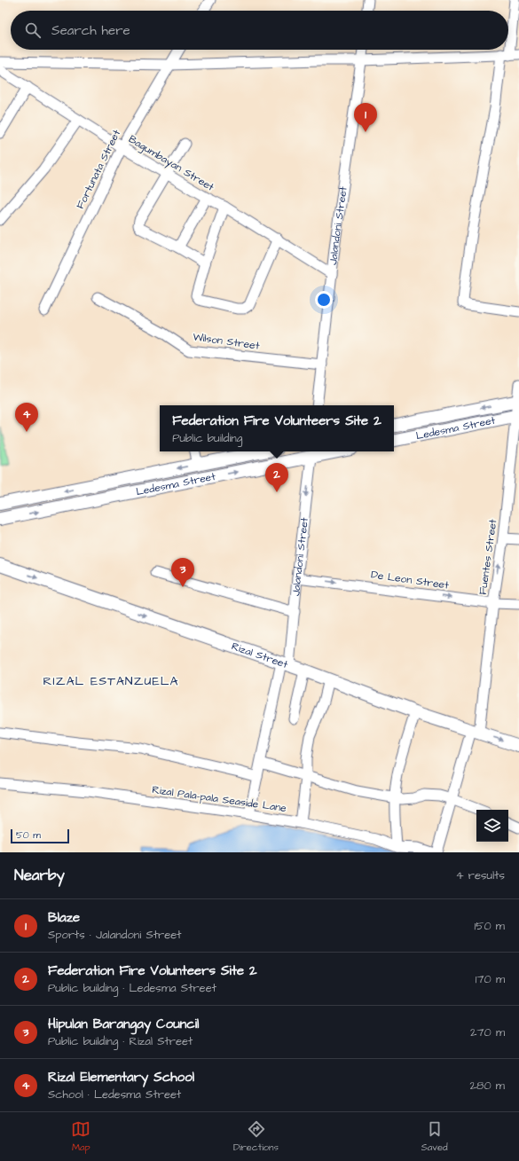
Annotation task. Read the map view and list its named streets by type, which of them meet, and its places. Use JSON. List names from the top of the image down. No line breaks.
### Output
{"streets":{"main road":["Ledesma Street","Rizal Street"],"street":["Bagumbayan Street","Fortunata Street","Jalandoni Street","Wilson Street","Fuentes Street","De Leon Street","Rizal Pala-pala Seaside Lane"]},"crossings":[["Bagumbayan Street","Fortunata Street"],["Bagumbayan Street","Jalandoni Street"],["Jalandoni Street","Wilson Street"],["Jalandoni Street","Ledesma Street"],["Jalandoni Street","De Leon Street"],["Jalandoni Street","Rizal Street"],["Jalandoni Street","Rizal Pala-pala Seaside Lane"],["Ledesma Street","Fuentes Street"],["Fuentes Street","De Leon Street"],["Fuentes Street","Rizal Street"]],"one_way":["De Leon Street","Rizal Street"],"districts":["RIZAL ESTANZUELA"],"scale_bar":"50 m","page":{"search":"Search here","pins":["1","4","2","3"],"popup":["Federation Fire Volunteers Site 2","Public building"],"scale":"50 m","heading":["Nearby","4 results"],"list":[{"mark":"1","name":"Blaze","note":"Sports · Jalandoni Street","value":"150 m"},{"mark":"2","name":"Federation Fire Volunteers Site 2","note":"Public building · Ledesma Street","value":"170 m"},{"mark":"3","name":"Hipulan Barangay Council","note":"Public building · Rizal Street","value":"270 m"},{"mark":"4","name":"Rizal Elementary School","note":"School · Ledesma Street","value":"280 m"}],"nav":["Map","Directions","Saved"]}}
